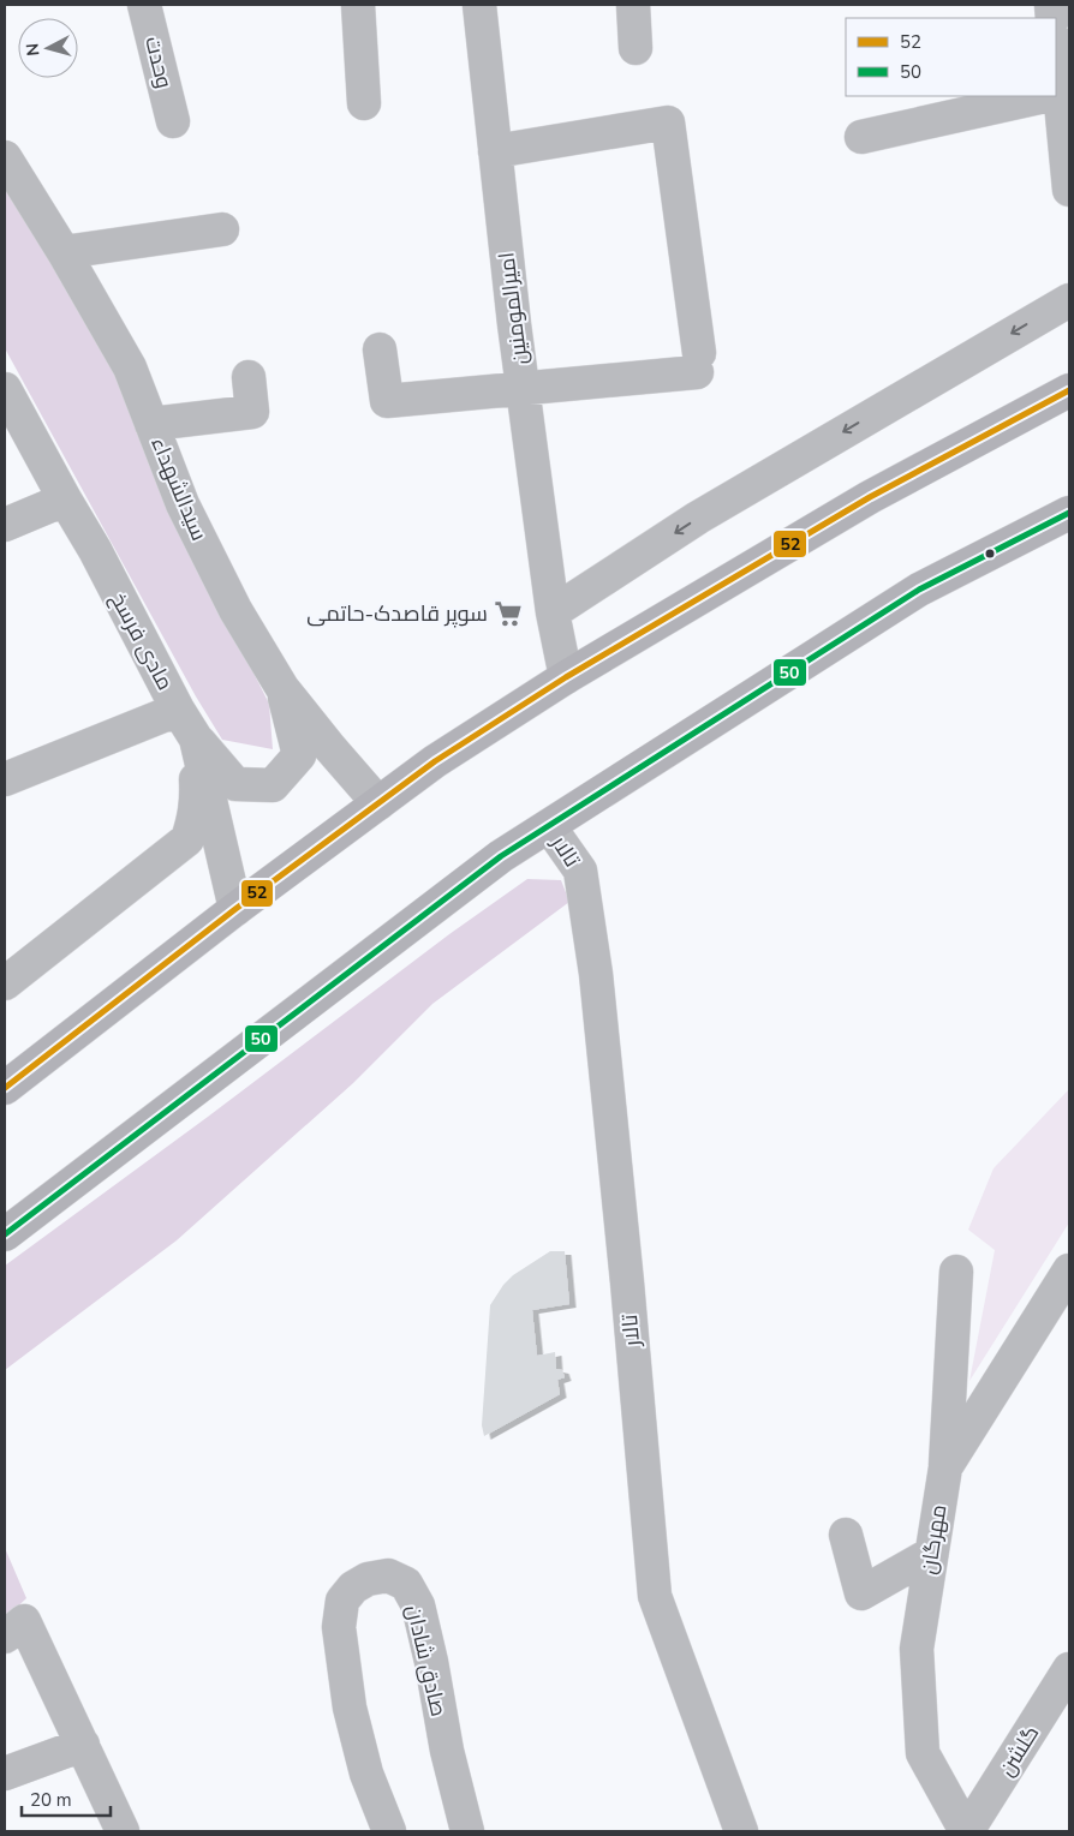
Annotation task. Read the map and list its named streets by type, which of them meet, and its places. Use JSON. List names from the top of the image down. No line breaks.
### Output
{"streets":{"street":["وحدت","امیرالمومنین","سیدالشهداء","مادی فرسخ","تالار","مهرگان","صادق شادان","گلشن"]},"crossings":[["مهرگان","گلشن"]],"places":{"supermarket":["سوپر قاصدک-حاتمی"]},"lines":["transit line 52","transit line 50"],"legend":["52","50"],"scale_bar":"20 m","north":"left"}
